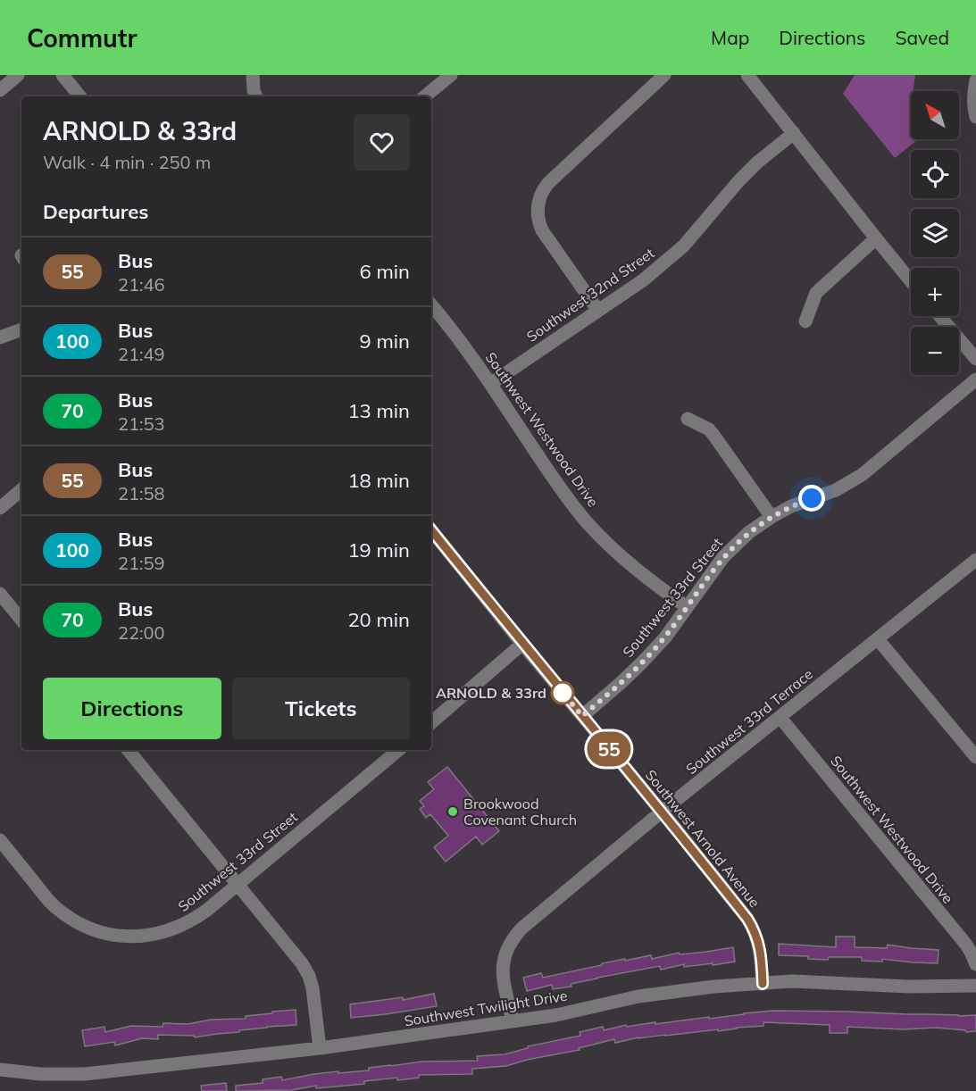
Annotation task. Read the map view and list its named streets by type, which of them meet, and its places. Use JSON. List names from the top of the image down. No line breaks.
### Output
{"streets":{"street":["Southwest 32nd Street","Southwest Westwood Drive","Southwest 33rd Street","Southwest 33rd Terrace","Southwest Arnold Avenue","Southwest Twilight Drive"]},"crossings":[["Southwest 32nd Street","Southwest Westwood Drive"],["Southwest Westwood Drive","Southwest 33rd Street"],["Southwest Westwood Drive","Southwest 33rd Terrace"],["Southwest 33rd Street","Southwest Arnold Avenue"],["Southwest 33rd Terrace","Southwest Arnold Avenue"],["Southwest 33rd Terrace","Southwest Twilight Drive"],["Southwest Arnold Avenue","Southwest Twilight Drive"]],"places":["ARNOLD & 33rd","Brookwood Covenant Church"],"lines":["bus line 55"],"north":"top left","page":{"header":"Commutr","nav":["Map","Directions","Saved"],"on_map":"55","map_buttons":["+","−"],"heading":[["ARNOLD & 33rd","Walk · 4 min · 250 m"],"Departures"],"list":[{"mark":"55","name":"Bus","note":"21:46","value":"6 min"},{"mark":"100","name":"Bus","note":"21:49","value":"9 min"},{"mark":"70","name":"Bus","note":"21:53","value":"13 min"},{"mark":"55","name":"Bus","note":"21:58","value":"18 min"},{"mark":"100","name":"Bus","note":"21:59","value":"19 min"},{"mark":"70","name":"Bus","note":"22:00","value":"20 min"}],"buttons":["Directions","Tickets"]}}
